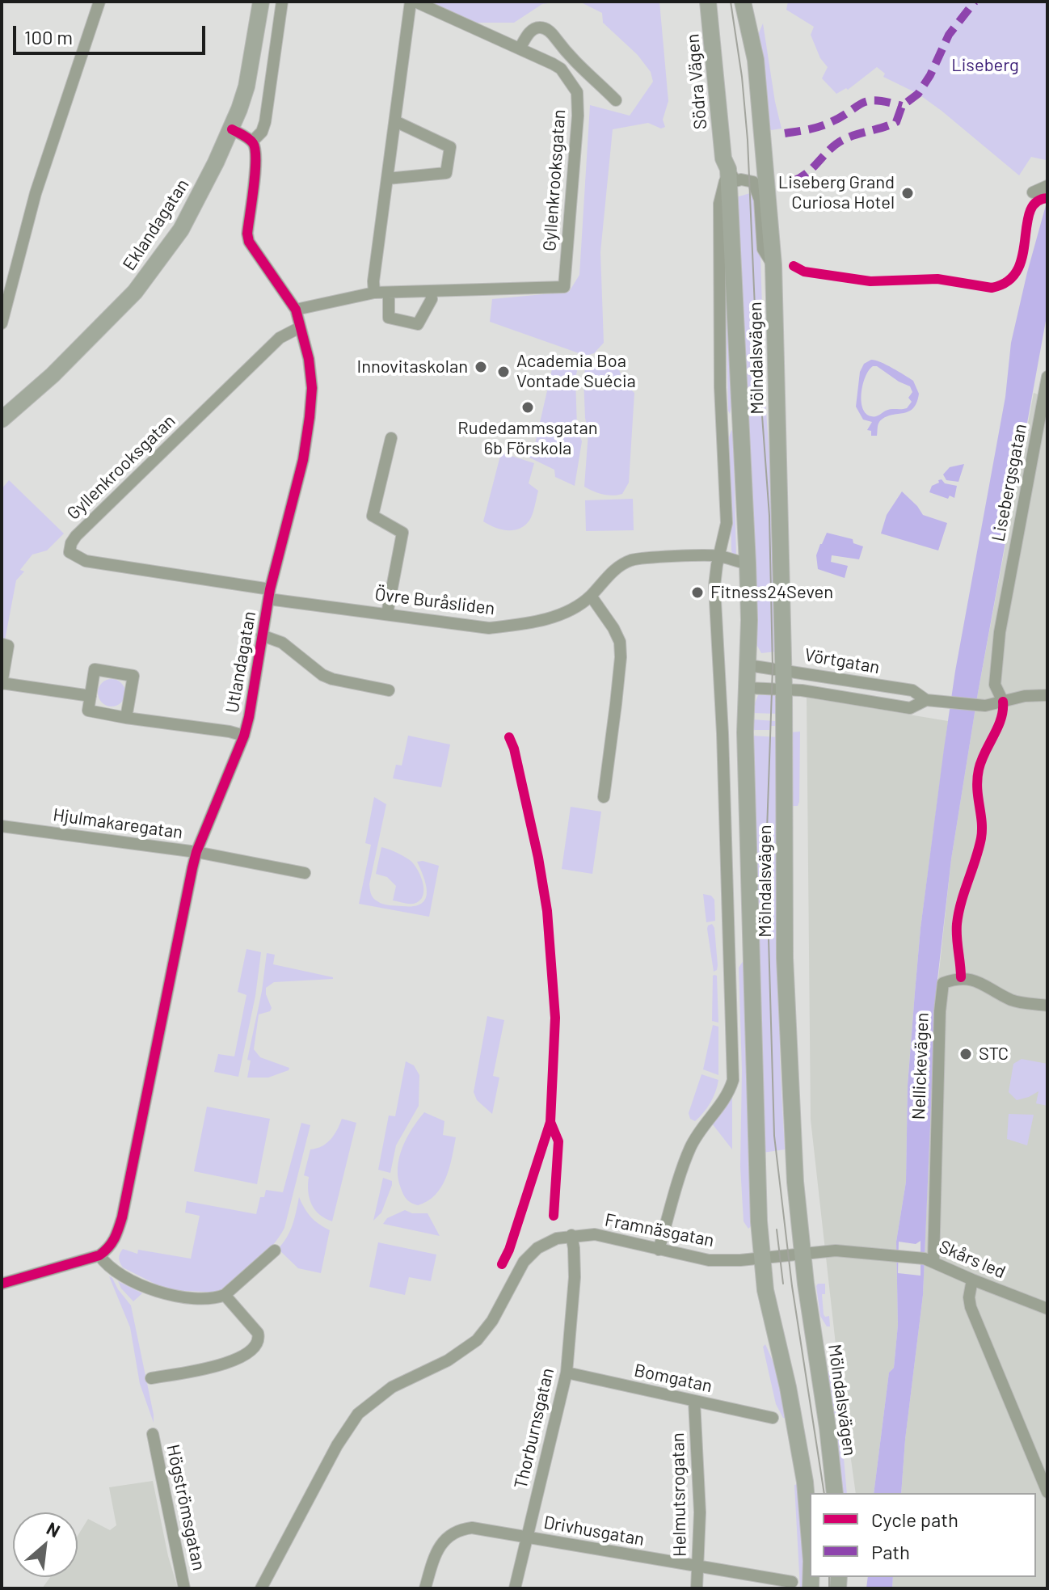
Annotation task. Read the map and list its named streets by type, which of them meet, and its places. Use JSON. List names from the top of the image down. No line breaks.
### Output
{"streets":{"main road":["Södra Vägen","Eklandagatan","Mölndalsvägen"],"street":["Gyllenkrooksgatan","Lisebergsgatan","Övre Buråsliden","Vörtgatan","Utlandagatan","Hjulmakaregatan","Nellickevägen","Framnäsgatan","Skårs led","Bomgatan","Thorburnsgatan","Helmutsrogatan","Högströmsgatan","Drivhusgatan"]},"crossings":[["Södra Vägen","Mölndalsvägen"],["Gyllenkrooksgatan","Övre Buråsliden"],["Gyllenkrooksgatan","Utlandagatan"],["Mölndalsvägen","Övre Buråsliden"],["Mölndalsvägen","Vörtgatan"],["Mölndalsvägen","Framnäsgatan"],["Mölndalsvägen","Skårs led"],["Lisebergsgatan","Vörtgatan"],["Övre Buråsliden","Utlandagatan"],["Utlandagatan","Hjulmakaregatan"],["Nellickevägen","Skårs led"],["Framnäsgatan","Skårs led"],["Framnäsgatan","Thorburnsgatan"],["Bomgatan","Thorburnsgatan"],["Bomgatan","Helmutsrogatan"],["Thorburnsgatan","Drivhusgatan"],["Helmutsrogatan","Drivhusgatan"]],"parks":["Liseberg"],"places":["Liseberg Grand Curiosa Hotel","Innovitaskolan","Academia Boa Vontade Suécia","Rudedammsgatan 6b Förskola","Fitness24Seven","STC"],"legend":["Cycle path","Path"],"scale_bar":"100 m","north":"top right"}
